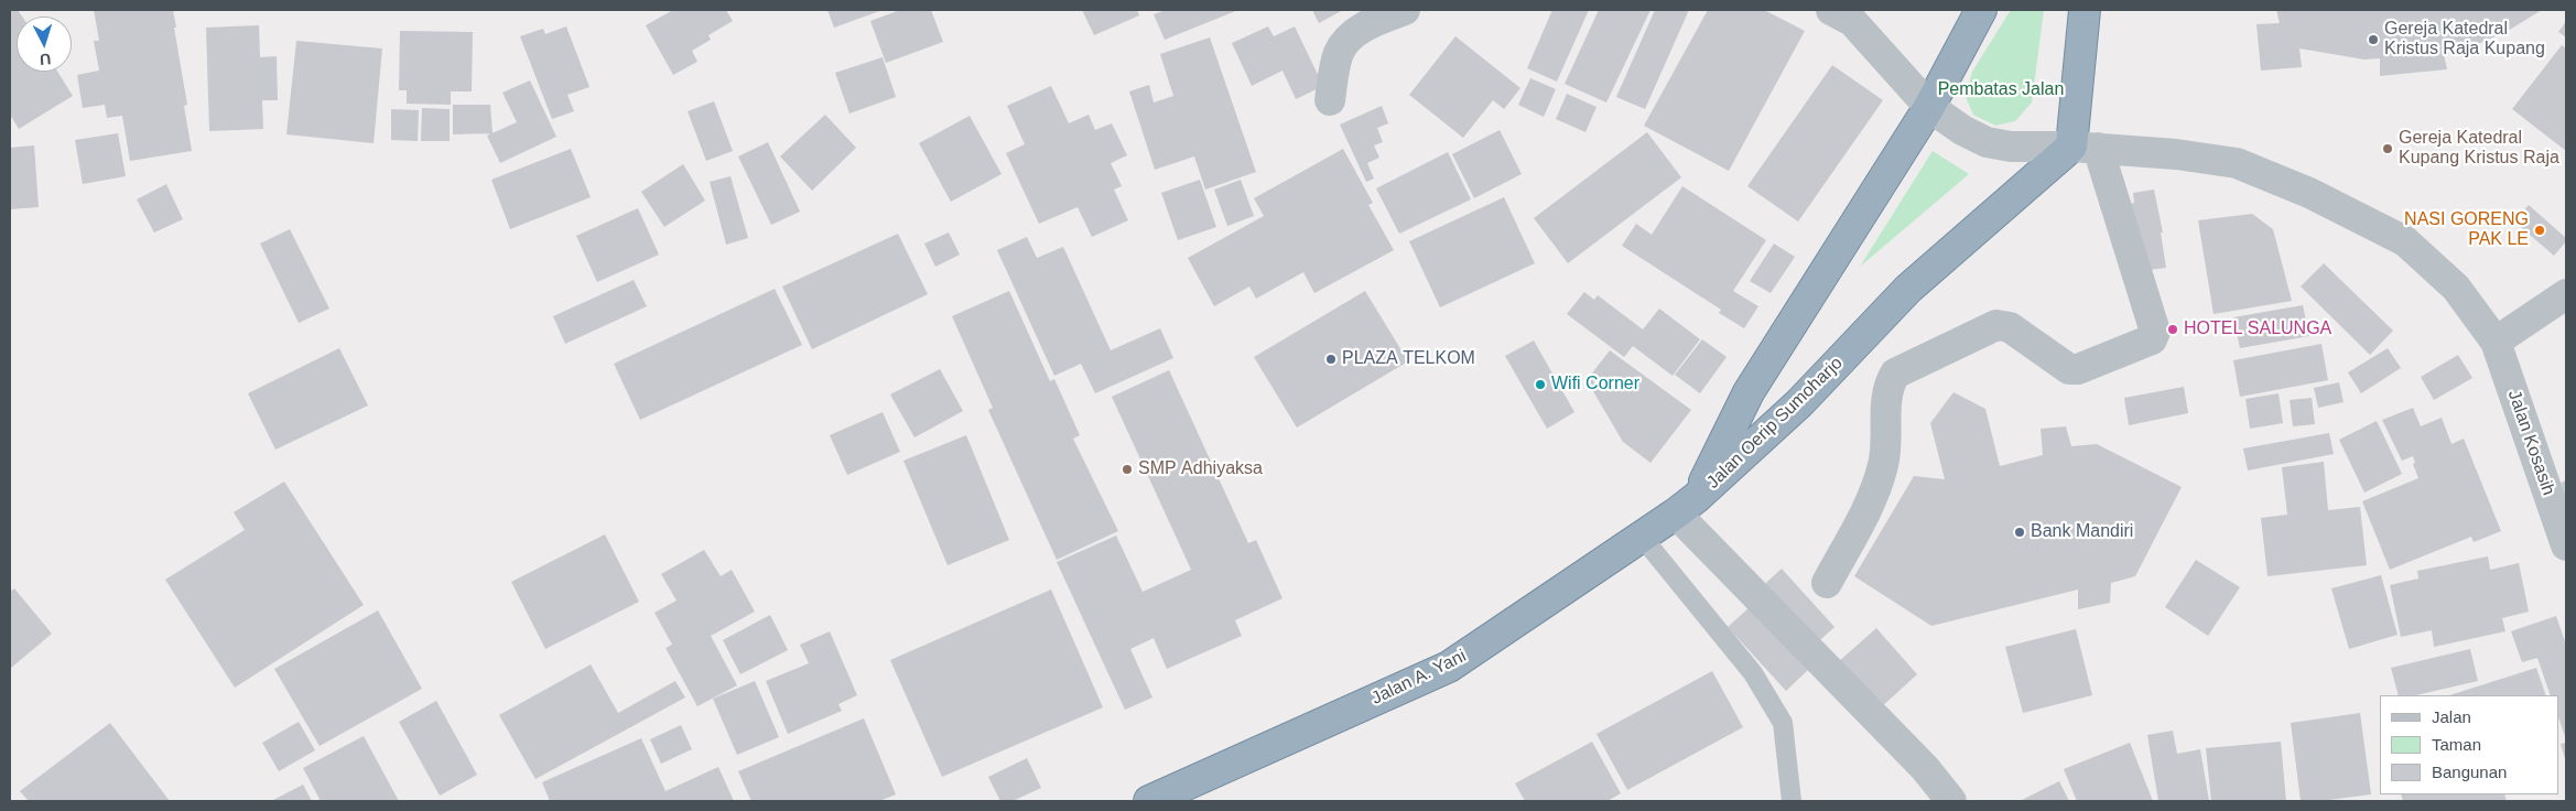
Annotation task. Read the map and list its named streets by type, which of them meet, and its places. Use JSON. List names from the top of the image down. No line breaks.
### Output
{"streets":{"highway":["Jalan Oerip Sumoharjo","Jalan A. Yani"],"street":["Jalan Kosasih"]},"crossings":[["Jalan Oerip Sumoharjo","Jalan Kosasih"],["Jalan Oerip Sumoharjo","Jalan A. Yani"]],"parks":["Pembatas Jalan"],"places":["Gereja Katedral Kristus Raja Kupang","Gereja Katedral Kupang Kristus Raja","NASI GORENG PAK LE","HOTEL SALUNGA","PLAZA TELKOM","Wifi Corner","SMP Adhiyaksa","Bank Mandiri"],"legend":["Jalan","Taman","Bangunan"],"north":"bottom"}
